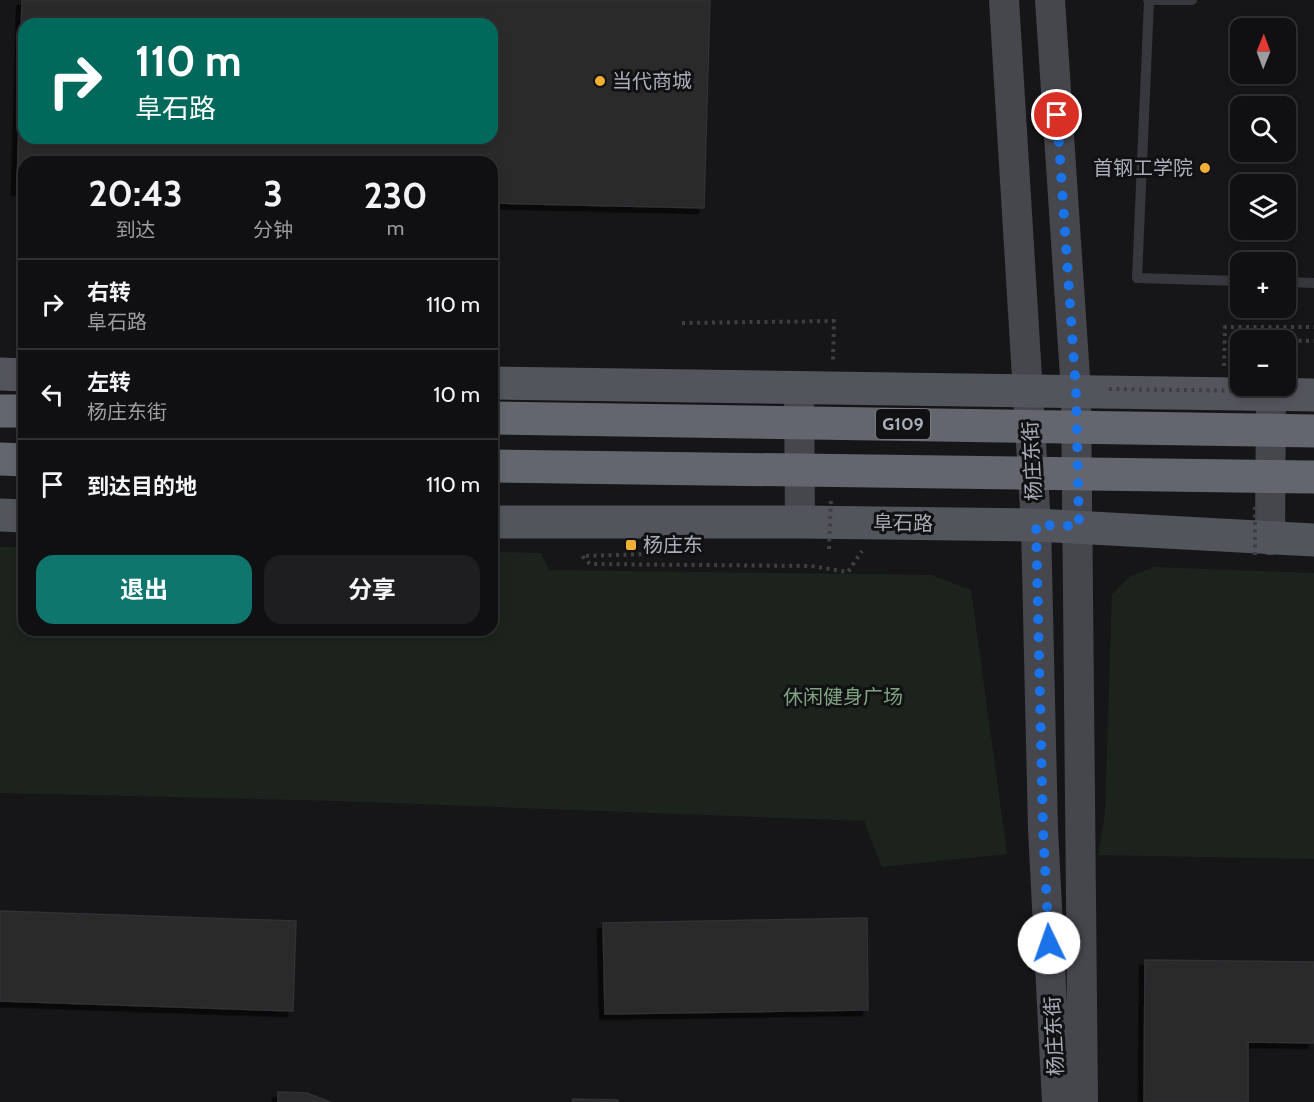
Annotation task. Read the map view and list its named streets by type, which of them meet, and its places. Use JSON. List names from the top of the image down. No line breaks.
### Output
{"streets":{"highway":["G109"],"main road":["阜石路"],"street":["杨庄东街"]},"crossings":[["杨庄东街","阜石路"]],"parks":["休闲健身广场"],"places":{"other":["当代商城","首钢工学院"],"transit":["杨庄东"]},"north":"top","page":{"map_buttons":["+","−"],"turn":["110 m","阜石路"],"eta":["20:43","到达","3","分钟","230","m"],"list":[{"name":"右转","note":"阜石路","value":"110 m"},{"name":"左转","note":"杨庄东街","value":"10 m"},{"name":"到达目的地","value":"110 m"}],"buttons":["退出","分享"]}}
